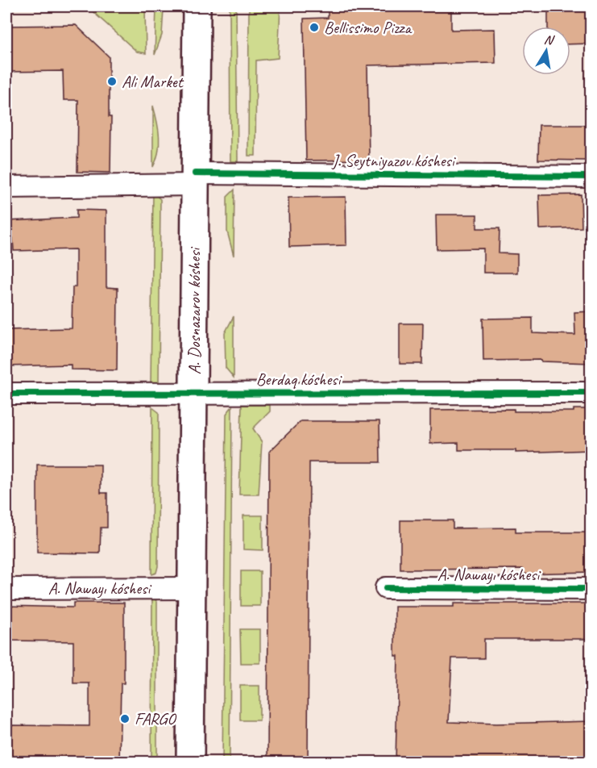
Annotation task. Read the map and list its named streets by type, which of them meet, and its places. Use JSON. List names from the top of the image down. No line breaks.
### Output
{"streets":{"main road":["A. Dosnazarov kóshesi"],"street":["J. Seytniyazov kóshesi","Berdaq kóshesi","A. Nawayı kóshesi"]},"crossings":[["J. Seytniyazov kóshesi","A. Dosnazarov kóshesi"],["A. Dosnazarov kóshesi","Berdaq kóshesi"],["A. Dosnazarov kóshesi","A. Nawayı kóshesi"]],"places":["Bellissimo Pizza","Ali Market","FARGO"],"north":"top"}
